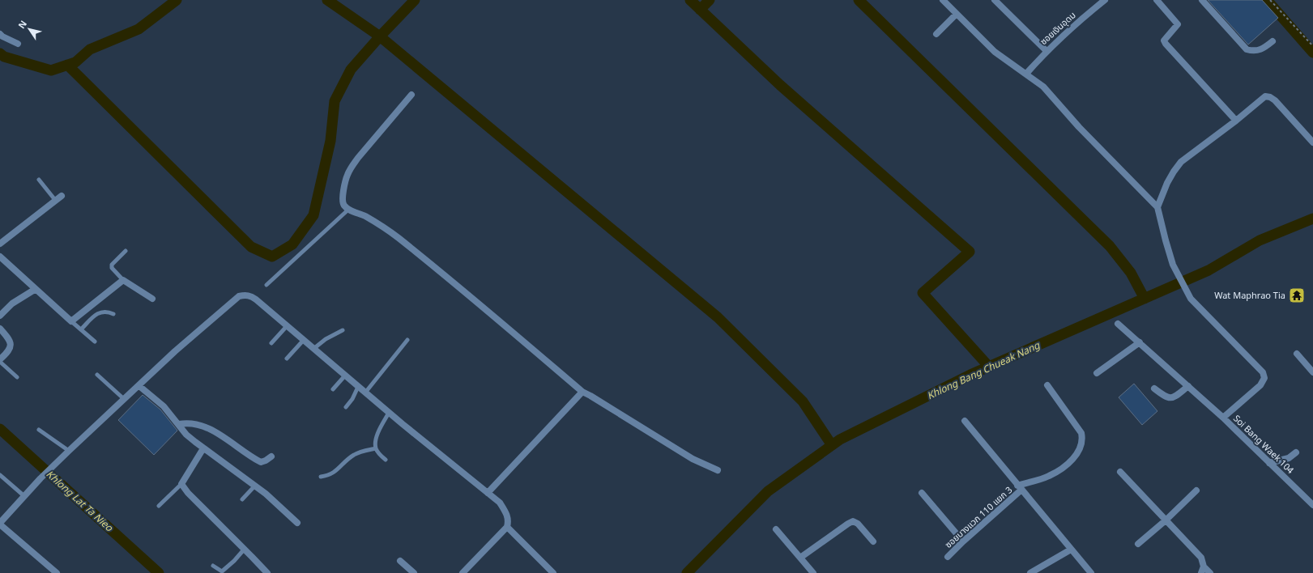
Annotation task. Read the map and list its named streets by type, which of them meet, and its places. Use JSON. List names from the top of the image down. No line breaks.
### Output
{"streets":{"street":["ซอยเงินอุดม","Soi Bang Waek 104","ซอยบางแวก 110 แยก 3"]},"water":["Khlong Bang Chueak Nang","Khlong Lat Ta Nieo"],"places":{"temple":["Wat Maphrao Tia"]},"north":"top left"}
